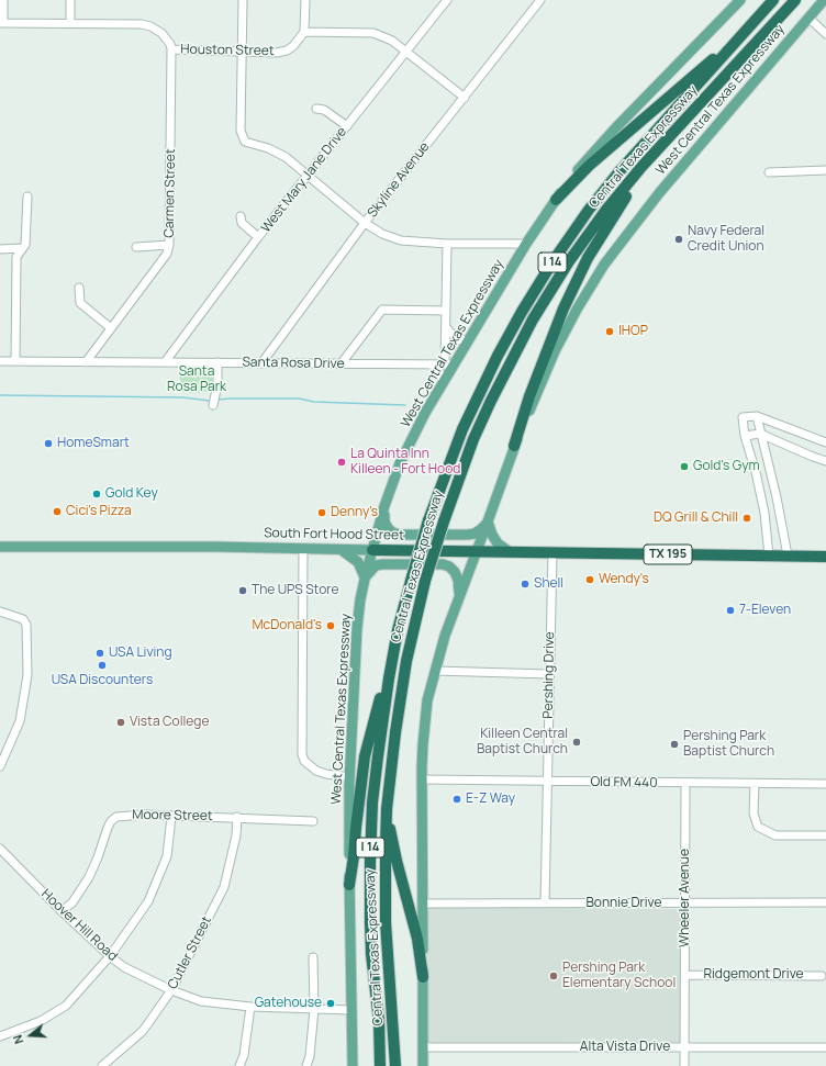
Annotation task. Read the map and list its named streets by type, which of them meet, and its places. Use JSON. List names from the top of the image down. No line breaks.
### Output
{"streets":{"highway":["Central Texas Expressway","I 14","South Fort Hood Street","TX 195"],"main road":["West Central Texas Expressway"],"street":["Houston Street","West Mary Jane Drive","Skyline Avenue","Carmen Street","Santa Rosa Drive","Pershing Drive","Old FM 440","Moore Street","Wheeler Avenue","Bonnie Drive","Hoover Hill Road","Cutler Street","Ridgemont Drive","Alta Vista Drive"]},"crossings":[["Houston Street","Carmen Street"],["West Central Texas Expressway","Santa Rosa Drive"],["West Central Texas Expressway","South Fort Hood Street"],["West Central Texas Expressway","Old FM 440"],["West Central Texas Expressway","Bonnie Drive"],["West Central Texas Expressway","Hoover Hill Road"],["West Central Texas Expressway","Alta Vista Drive"],["West Mary Jane Drive","Santa Rosa Drive"],["Skyline Avenue","Santa Rosa Drive"],["Carmen Street","Santa Rosa Drive"],["South Fort Hood Street","Pershing Drive"],["Pershing Drive","Old FM 440"],["Pershing Drive","Bonnie Drive"],["Old FM 440","Wheeler Avenue"],["Moore Street","Hoover Hill Road"],["Moore Street","Cutler Street"],["Wheeler Avenue","Bonnie Drive"],["Wheeler Avenue","Ridgemont Drive"],["Wheeler Avenue","Alta Vista Drive"],["Hoover Hill Road","Cutler Street"]],"parks":["Santa Rosa Park"],"places":["Navy Federal Credit Union","IHOP","HomeSmart","La Quinta Inn Killeen - Fort Hood","Gold's Gym","Gold Key","Cici's Pizza","Denny's","DQ Grill & Chill","Wendy's","Shell","The UPS Store","7-Eleven","McDonald's","USA Living","USA Discounters","Vista College","Killeen Central Baptist Church","Pershing Park Baptist Church","E-Z Way","Pershing Park Elementary School","Gatehouse"],"north":"left"}
